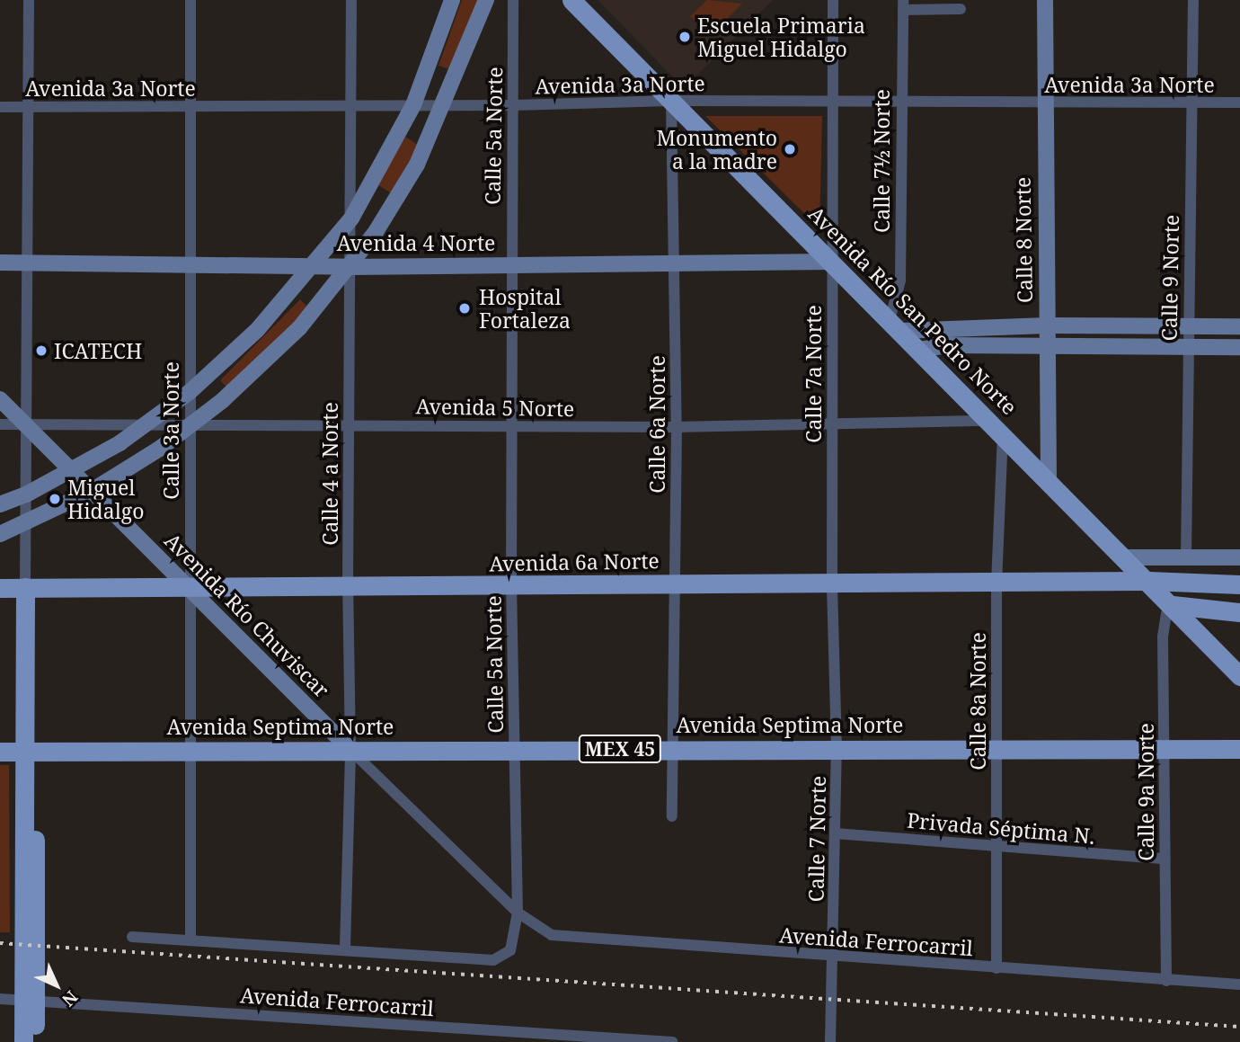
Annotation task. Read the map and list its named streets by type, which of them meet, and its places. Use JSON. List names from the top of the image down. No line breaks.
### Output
{"streets":{"main road":["Calle 8 Norte","Avenida 4 Norte","Avenida Río San Pedro Norte","Avenida 6a Norte","Avenida Río Chuviscar","Avenida Septima Norte","MEX 45"],"street":["Avenida 3a Norte","Calle 5a Norte","Calle 7½ Norte","Calle 9 Norte","Calle 7a Norte","Avenida 5 Norte","Calle 6a Norte","Calle 3a Norte","Calle 4 a Norte","Calle 8a Norte","Calle 9a Norte","Privada Séptima N.","Calle 7 Norte","Avenida Ferrocarril"]},"crossings":[["Avenida 3a Norte","Calle 5a Norte"],["Avenida 3a Norte","Calle 7½ Norte"],["Avenida 3a Norte","Calle 8 Norte"],["Avenida 3a Norte","Calle 9 Norte"],["Avenida 3a Norte","Avenida Río San Pedro Norte"],["Avenida 3a Norte","Calle 7a Norte"],["Avenida 3a Norte","Calle 6a Norte"],["Avenida 3a Norte","Calle 3a Norte"],["Avenida 3a Norte","Calle 4 a Norte"],["Calle 5a Norte","Avenida 4 Norte"],["Calle 5a Norte","Avenida 5 Norte"],["Calle 5a Norte","Calle 3a Norte"],["Calle 5a Norte","Calle 4 a Norte"],["Calle 5a Norte","Avenida 6a Norte"],["Calle 5a Norte","Avenida Río Chuviscar"],["Calle 5a Norte","Avenida Septima Norte"],["Calle 5a Norte","Avenida Ferrocarril"],["Calle 7½ Norte","Avenida Río San Pedro Norte"],["Calle 8 Norte","Avenida Río San Pedro Norte"],["Avenida 4 Norte","Avenida Río San Pedro Norte"],["Avenida 4 Norte","Calle 7a Norte"],["Avenida 4 Norte","Calle 6a Norte"],["Avenida 4 Norte","Calle 3a Norte"],["Avenida 4 Norte","Calle 4 a Norte"],["Avenida Río San Pedro Norte","Calle 7a Norte"],["Avenida Río San Pedro Norte","Avenida 5 Norte"],["Avenida Río San Pedro Norte","Calle 6a Norte"],["Avenida Río San Pedro Norte","Avenida 6a Norte"],["Avenida Río San Pedro Norte","Calle 8a Norte"],["Avenida Río San Pedro Norte","Calle 9a Norte"],["Calle 7a Norte","Avenida 5 Norte"],["Calle 7a Norte","Avenida 6a Norte"],["Calle 7a Norte","Avenida Septima Norte"],["Calle 7a Norte","Calle 7 Norte"],["Avenida 5 Norte","Calle 6a Norte"],["Avenida 5 Norte","Calle 3a Norte"],["Avenida 5 Norte","Calle 4 a Norte"],["Avenida 5 Norte","Avenida Río Chuviscar"],["Calle 6a Norte","Avenida 6a Norte"],["Calle 6a Norte","Avenida Septima Norte"],["Calle 3a Norte","Avenida 6a Norte"],["Calle 3a Norte","Avenida Río Chuviscar"],["Calle 3a Norte","Avenida Septima Norte"],["Calle 4 a Norte","Avenida 6a Norte"],["Calle 4 a Norte","Avenida Río Chuviscar"],["Calle 4 a Norte","Avenida Septima Norte"],["Avenida 6a Norte","Avenida Río Chuviscar"],["Avenida 6a Norte","Calle 8a Norte"],["Avenida Río Chuviscar","Avenida Septima Norte"],["Avenida Río Chuviscar","Avenida Ferrocarril"],["Calle 8a Norte","Avenida Septima Norte"],["Calle 8a Norte","Privada Séptima N."],["Calle 8a Norte","Avenida Ferrocarril"],["Avenida Septima Norte","Calle 9a Norte"],["Avenida Septima Norte","Calle 7 Norte"],["Calle 9a Norte","Privada Séptima N."],["Calle 9a Norte","Avenida Ferrocarril"],["Privada Séptima N.","Calle 7 Norte"],["Calle 7 Norte","Avenida Ferrocarril"]],"places":["Escuela Primaria Miguel Hidalgo","Monumento a la madre","Hospital Fortaleza","ICATECH","Miguel Hidalgo"],"north":"bottom right"}
